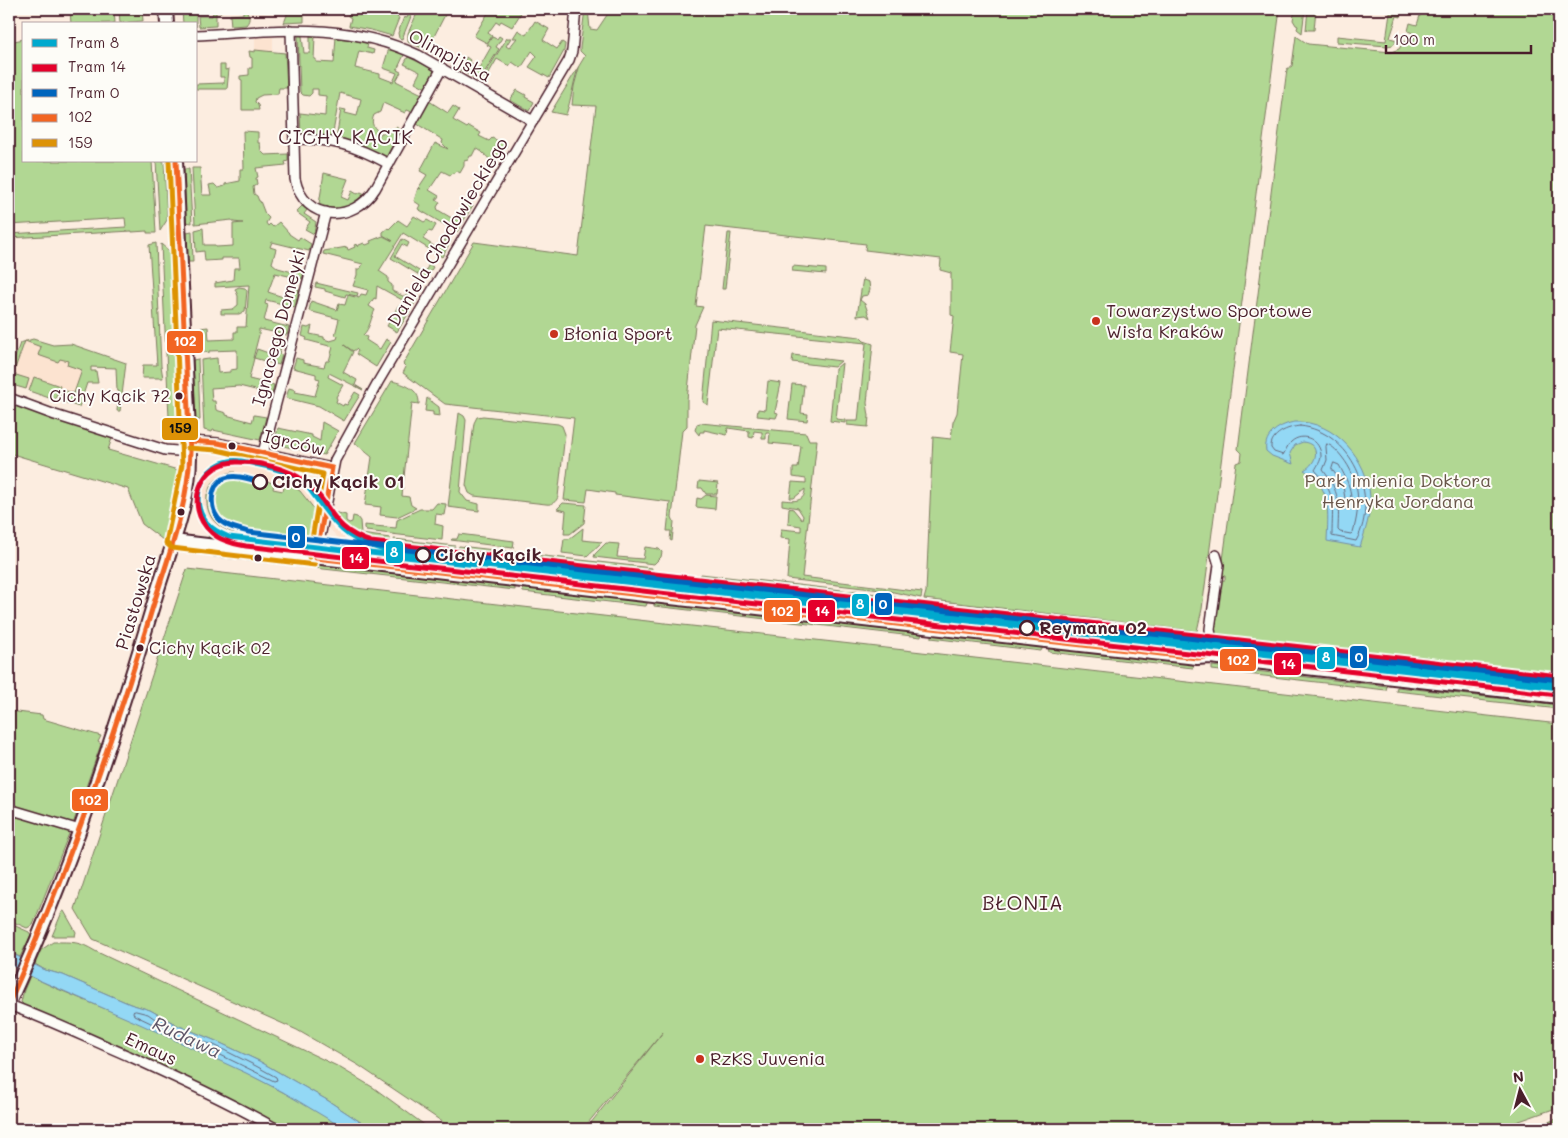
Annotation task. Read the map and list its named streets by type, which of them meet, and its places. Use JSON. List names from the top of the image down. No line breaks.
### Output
{"streets":{"street":["Olimpijska","Daniela Chodowieckiego","Ignacego Domeyki","Igrców","Piastowska","Emaus"]},"crossings":[["Olimpijska","Daniela Chodowieckiego"],["Daniela Chodowieckiego","Igrców"],["Ignacego Domeyki","Igrców"],["Igrców","Piastowska"],["Piastowska","Emaus"]],"districts":["CICHY KĄCIK","BŁONIA"],"water":["Rudawa"],"parks":["Park imienia Doktora Henryka Jordana"],"places":["Towarzystwo Sportowe Wisła Kraków","Błonia Sport","Cichy Kącik 72","Cichy Kącik 01","Cichy Kącik","Reymana 02","Cichy Kącik 02","RzKS Juvenia"],"lines":["transit line 102","transit line 159","tram line 8","tram line 14","tram line 0"],"legend":["Tram 8","Tram 14","Tram 0","102","159"],"scale_bar":"100 m","north":"top"}
